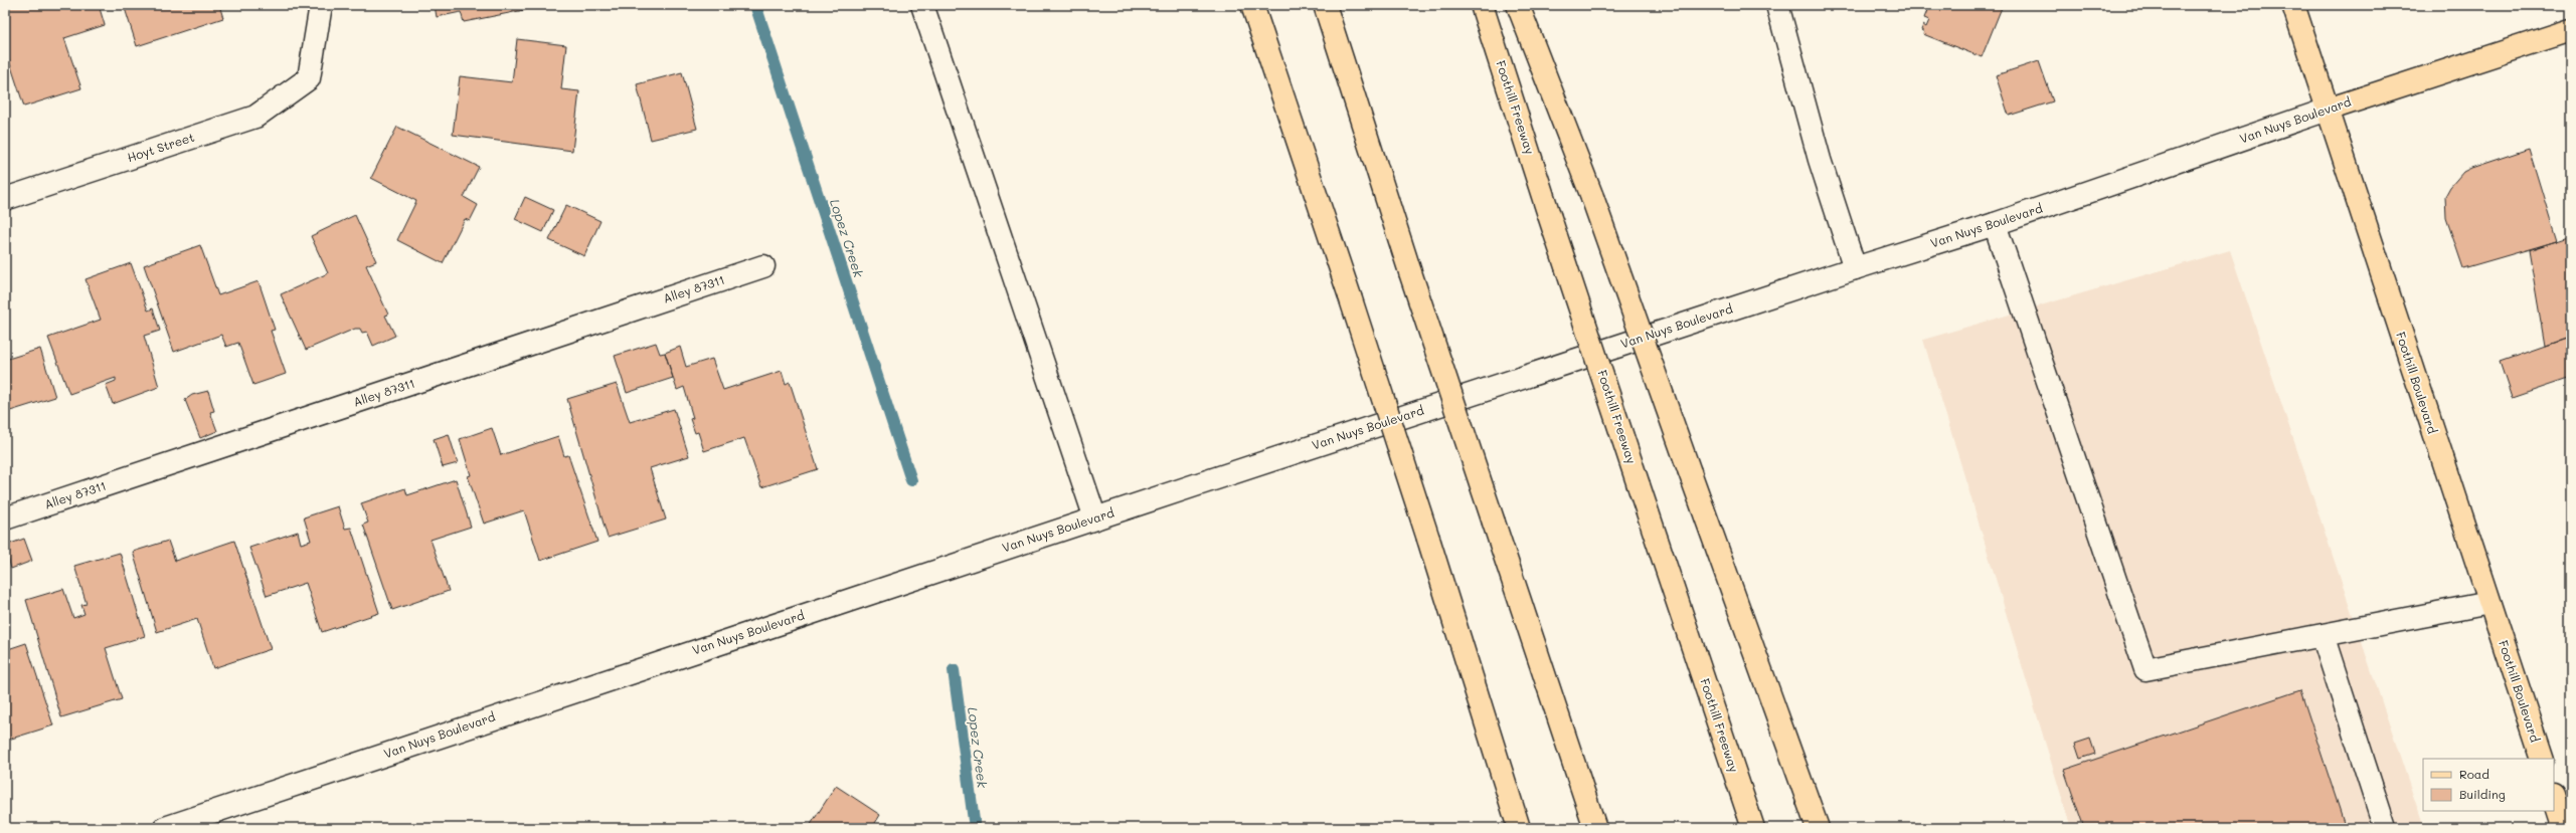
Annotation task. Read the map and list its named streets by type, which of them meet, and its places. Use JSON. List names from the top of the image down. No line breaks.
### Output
{"streets":{"main road":["Foothill Freeway","Van Nuys Boulevard","Foothill Boulevard"],"street":["Hoyt Street","Alley 87311"]},"crossings":[["Van Nuys Boulevard","Foothill Boulevard"]],"water":["Lopez Creek"],"legend":["Road","Building"]}
